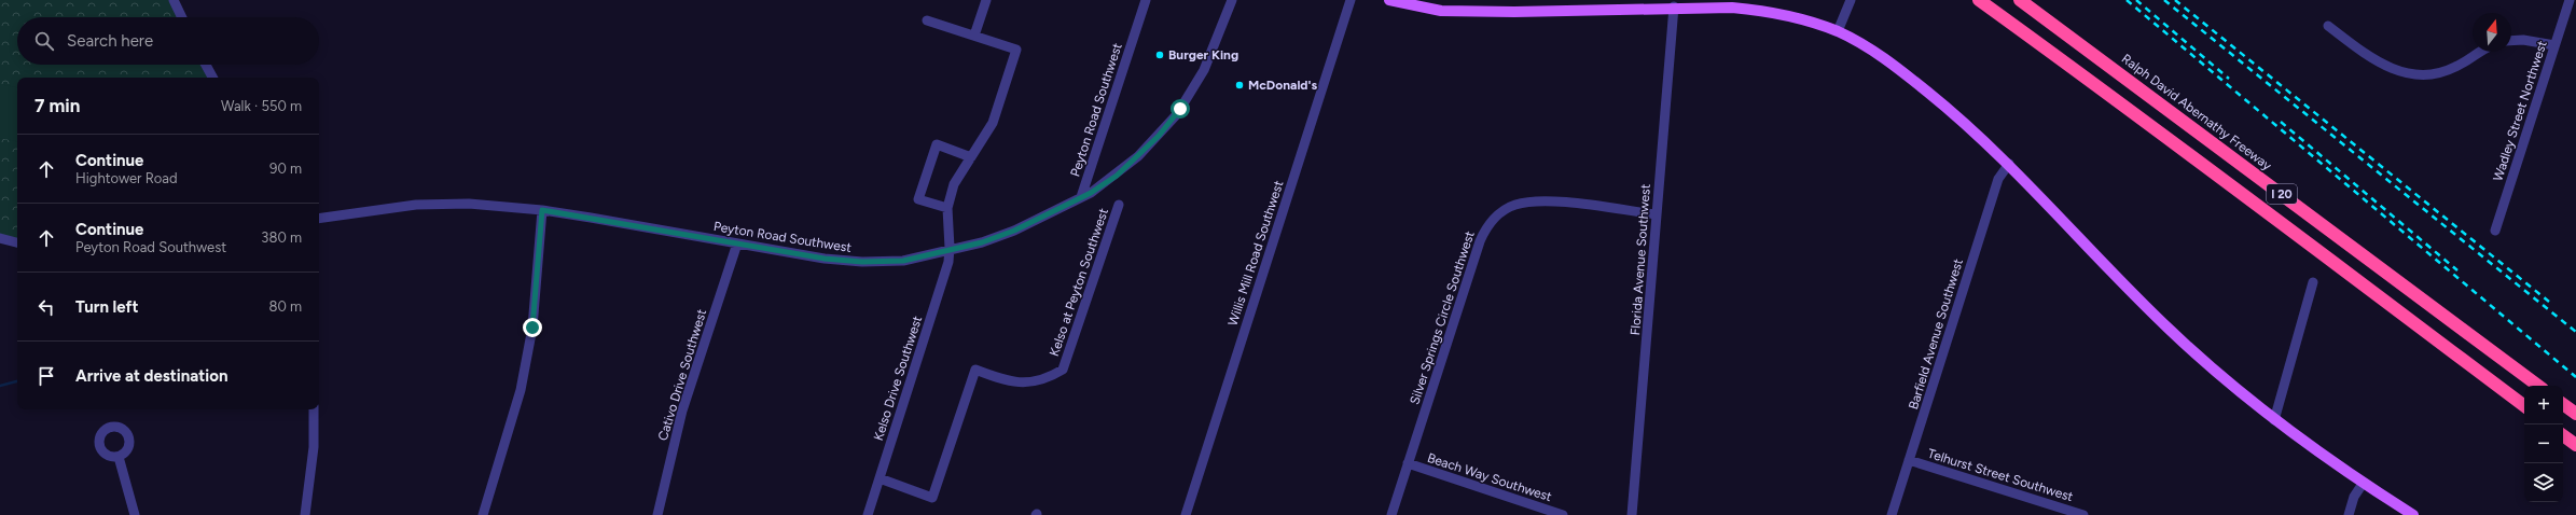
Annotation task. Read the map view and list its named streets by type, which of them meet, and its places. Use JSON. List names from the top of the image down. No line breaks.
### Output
{"streets":{"highway":["Ralph David Abernathy Freeway","I 20"],"street":["Peyton Road Southwest","Wadley Street Northwest","Willis Mill Road Southwest","Florida Avenue Southwest","Kelso at Peyton Southwest","Silver Springs Circle Southwest","Barfield Avenue Southwest","Cativo Drive Southwest","Kelso Drive Southwest","Telhurst Street Southwest","Beach Way Southwest"]},"crossings":[["Peyton Road Southwest","Cativo Drive Southwest"],["Peyton Road Southwest","Kelso Drive Southwest"],["Florida Avenue Southwest","Silver Springs Circle Southwest"],["Kelso at Peyton Southwest","Kelso Drive Southwest"],["Silver Springs Circle Southwest","Beach Way Southwest"],["Barfield Avenue Southwest","Telhurst Street Southwest"]],"places":["Burger King","McDonald's"],"north":"top","page":{"search":"Search here","heading":["7 min","Walk · 550 m"],"list":[["Continue","Hightower Road","90 m"],["Continue","Peyton Road Southwest","380 m"],["Turn left","80 m"],"Arrive at destination"],"map_buttons":["+","−"]}}
